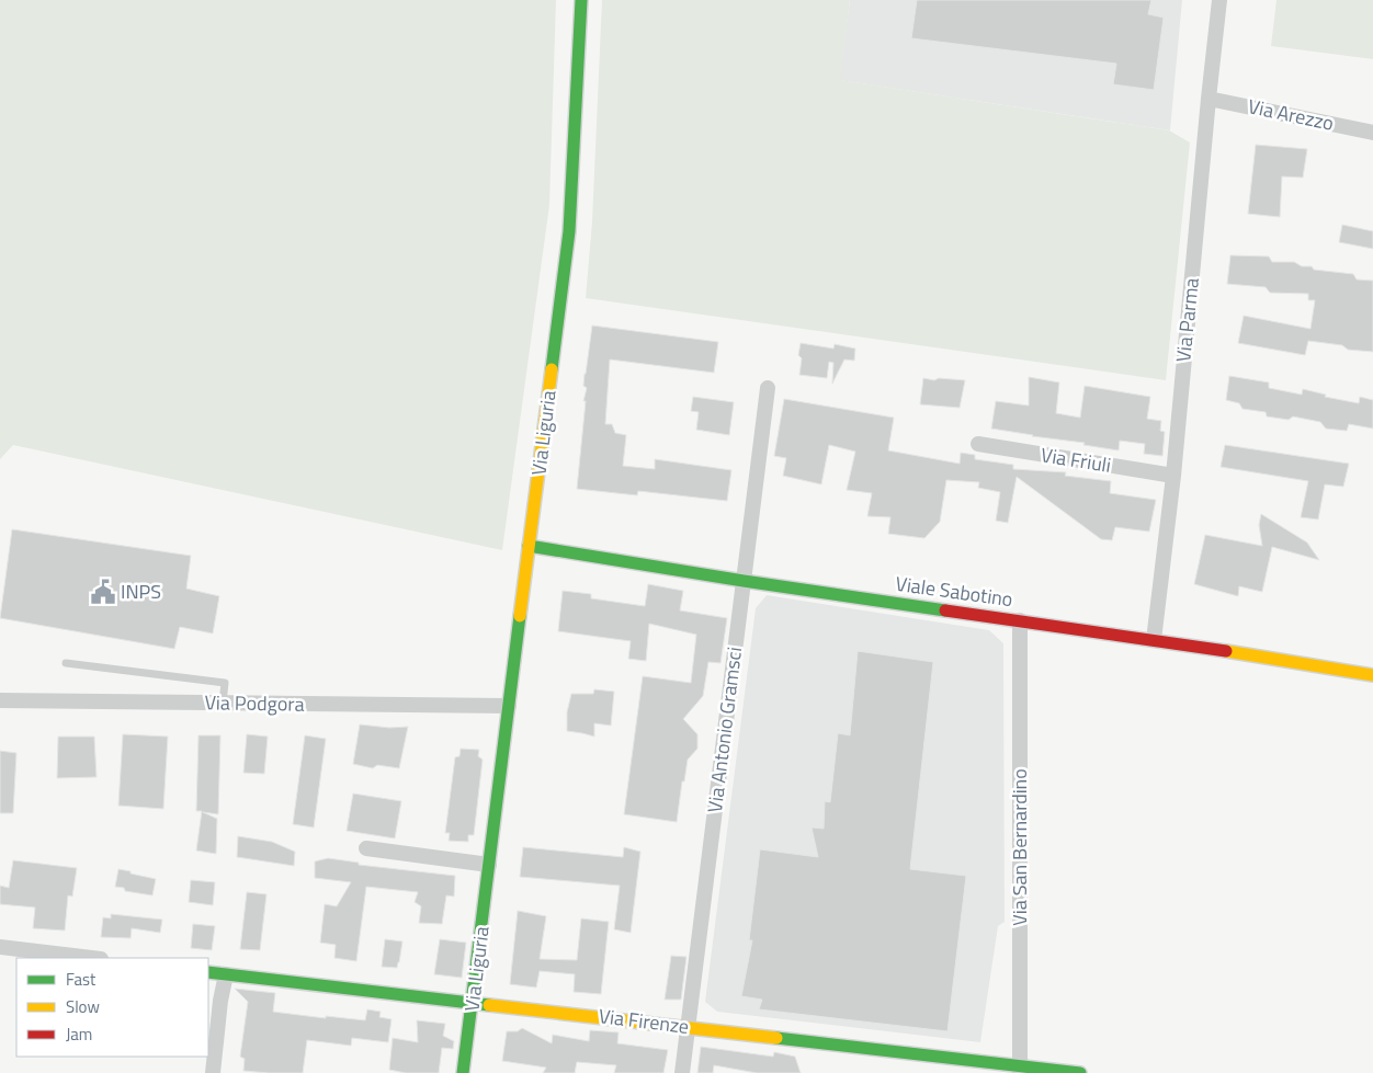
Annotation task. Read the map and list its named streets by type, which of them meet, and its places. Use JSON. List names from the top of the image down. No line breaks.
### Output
{"streets":{"street":["Via Arezzo","Via Parma","Via Liguria","Via Friuli","Viale Sabotino","Via Podgora","Via Antonio Gramsci","Via San Bernardino","Via Firenze"]},"crossings":[["Via Arezzo","Via Parma"],["Via Parma","Via Friuli"],["Via Parma","Viale Sabotino"],["Via Liguria","Viale Sabotino"],["Via Liguria","Via Podgora"],["Via Liguria","Via Firenze"],["Viale Sabotino","Via Antonio Gramsci"],["Viale Sabotino","Via San Bernardino"],["Via Antonio Gramsci","Via Firenze"],["Via San Bernardino","Via Firenze"]],"places":{"public building":["INPS"]},"legend":["Fast","Slow","Jam"]}
